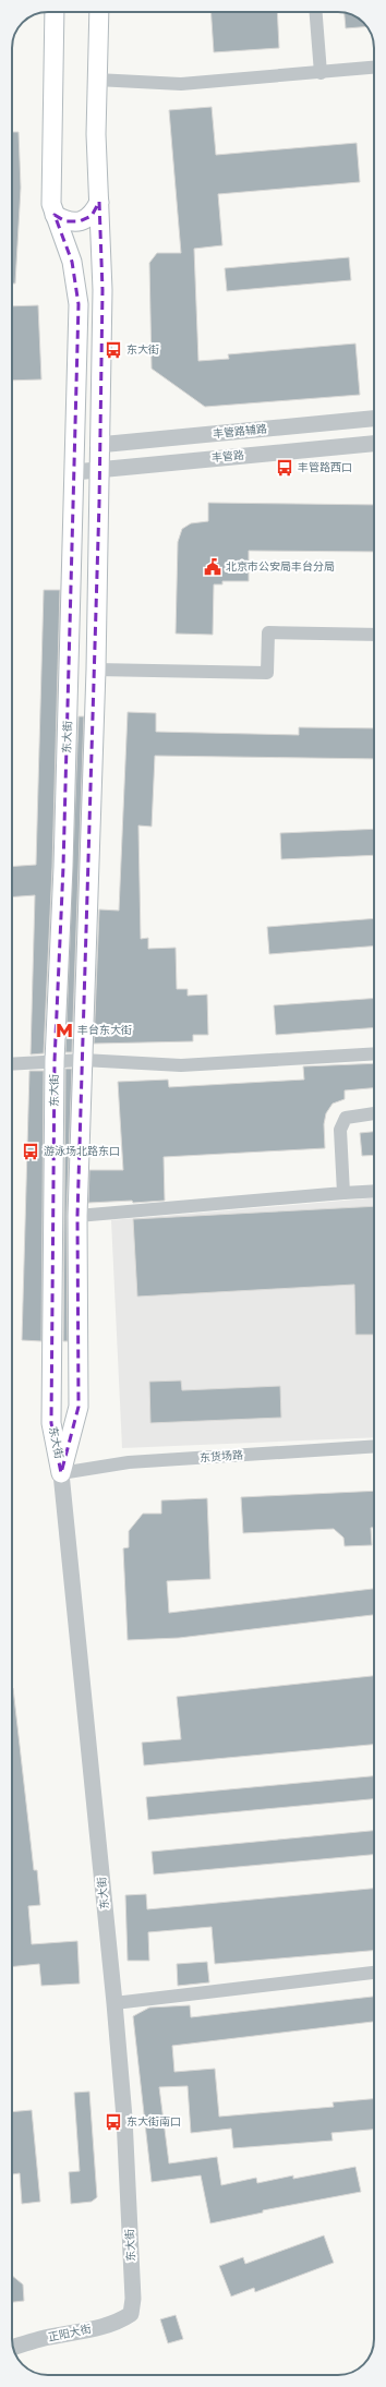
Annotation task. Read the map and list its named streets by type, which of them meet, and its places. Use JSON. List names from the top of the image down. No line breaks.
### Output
{"streets":{"main road":["东大街"],"street":["丰管路辅路","丰管路","东货场路","正阳大街"]},"crossings":[["丰管路辅路","东大街"],["丰管路","东大街"],["东大街","东货场路"],["东大街","正阳大街"]],"places":{"bus stop":["东大街","丰管路西口","游泳场北路东口","东大街南口"],"public building":["北京市公安局丰台分局"],"metro station":["丰台东大街"]}}
